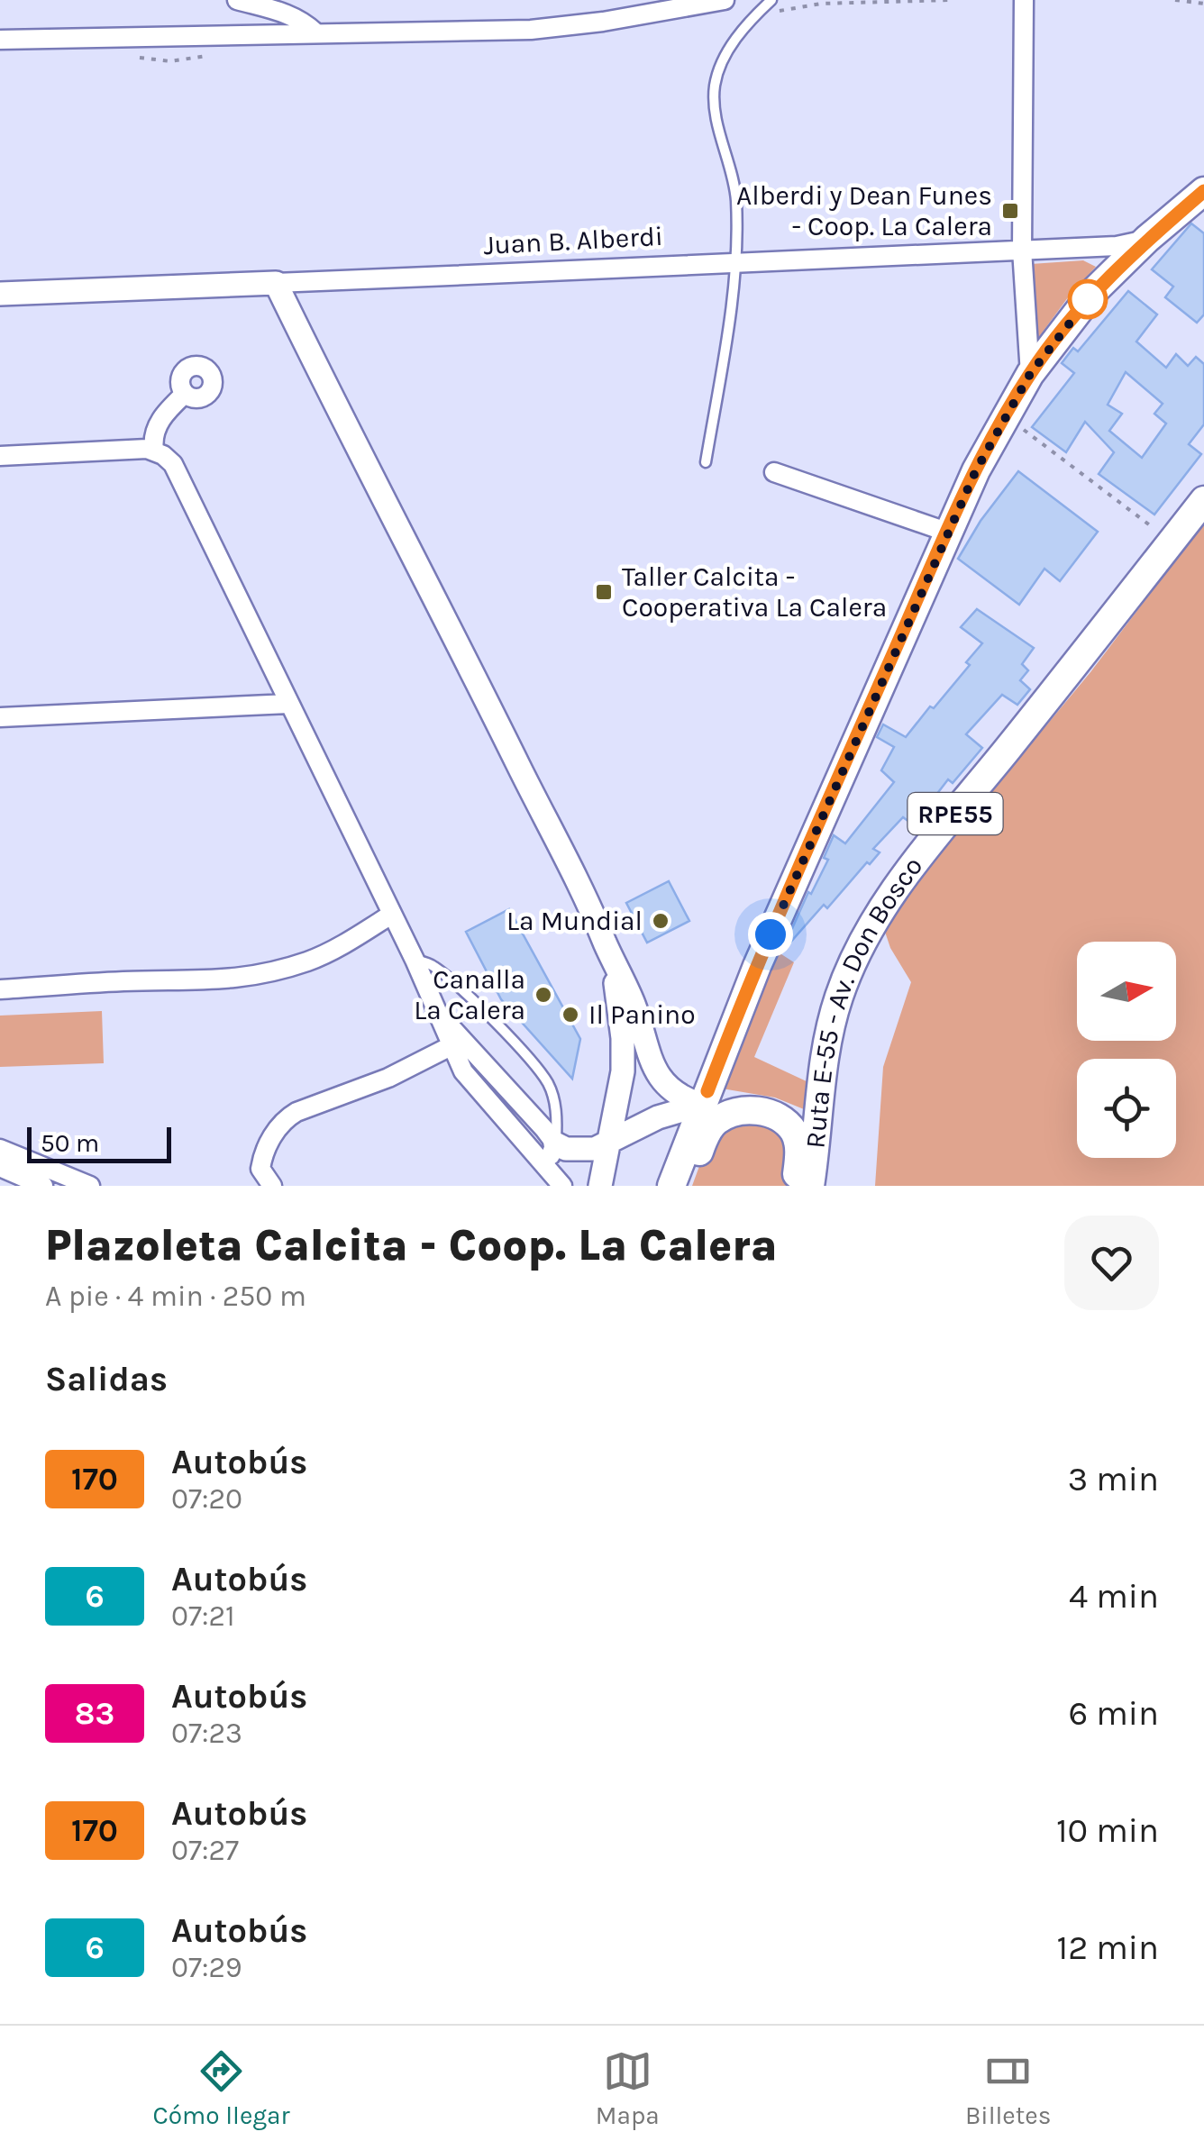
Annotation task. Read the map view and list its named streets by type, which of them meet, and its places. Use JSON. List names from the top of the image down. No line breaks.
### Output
{"streets":{"main road":["RPE55","Ruta E-55 - Av. Don Bosco"],"street":["Juan B. Alberdi"]},"crossings":[["RPE55","Ruta E-55 - Av. Don Bosco"]],"places":{"transit":["Alberdi y Dean Funes - Coop. La Calera","Taller Calcita - Cooperativa La Calera"],"other":["La Mundial","Canalla La Calera","Il Panino"]},"lines":["bus line 170"],"scale_bar":"50 m","north":"right","page":{"scale":"50 m","heading":[["Plazoleta Calcita - Coop. La Calera","A pie · 4 min · 250 m"],"Salidas"],"list":[{"mark":"170","name":"Autobús","note":"07:20","value":"3 min"},{"mark":"6","name":"Autobús","note":"07:21","value":"4 min"},{"mark":"83","name":"Autobús","note":"07:23","value":"6 min"},{"mark":"170","name":"Autobús","note":"07:27","value":"10 min"},{"mark":"6","name":"Autobús","note":"07:29","value":"12 min"}],"tabs":["Cómo llegar","Mapa","Billetes"]}}
